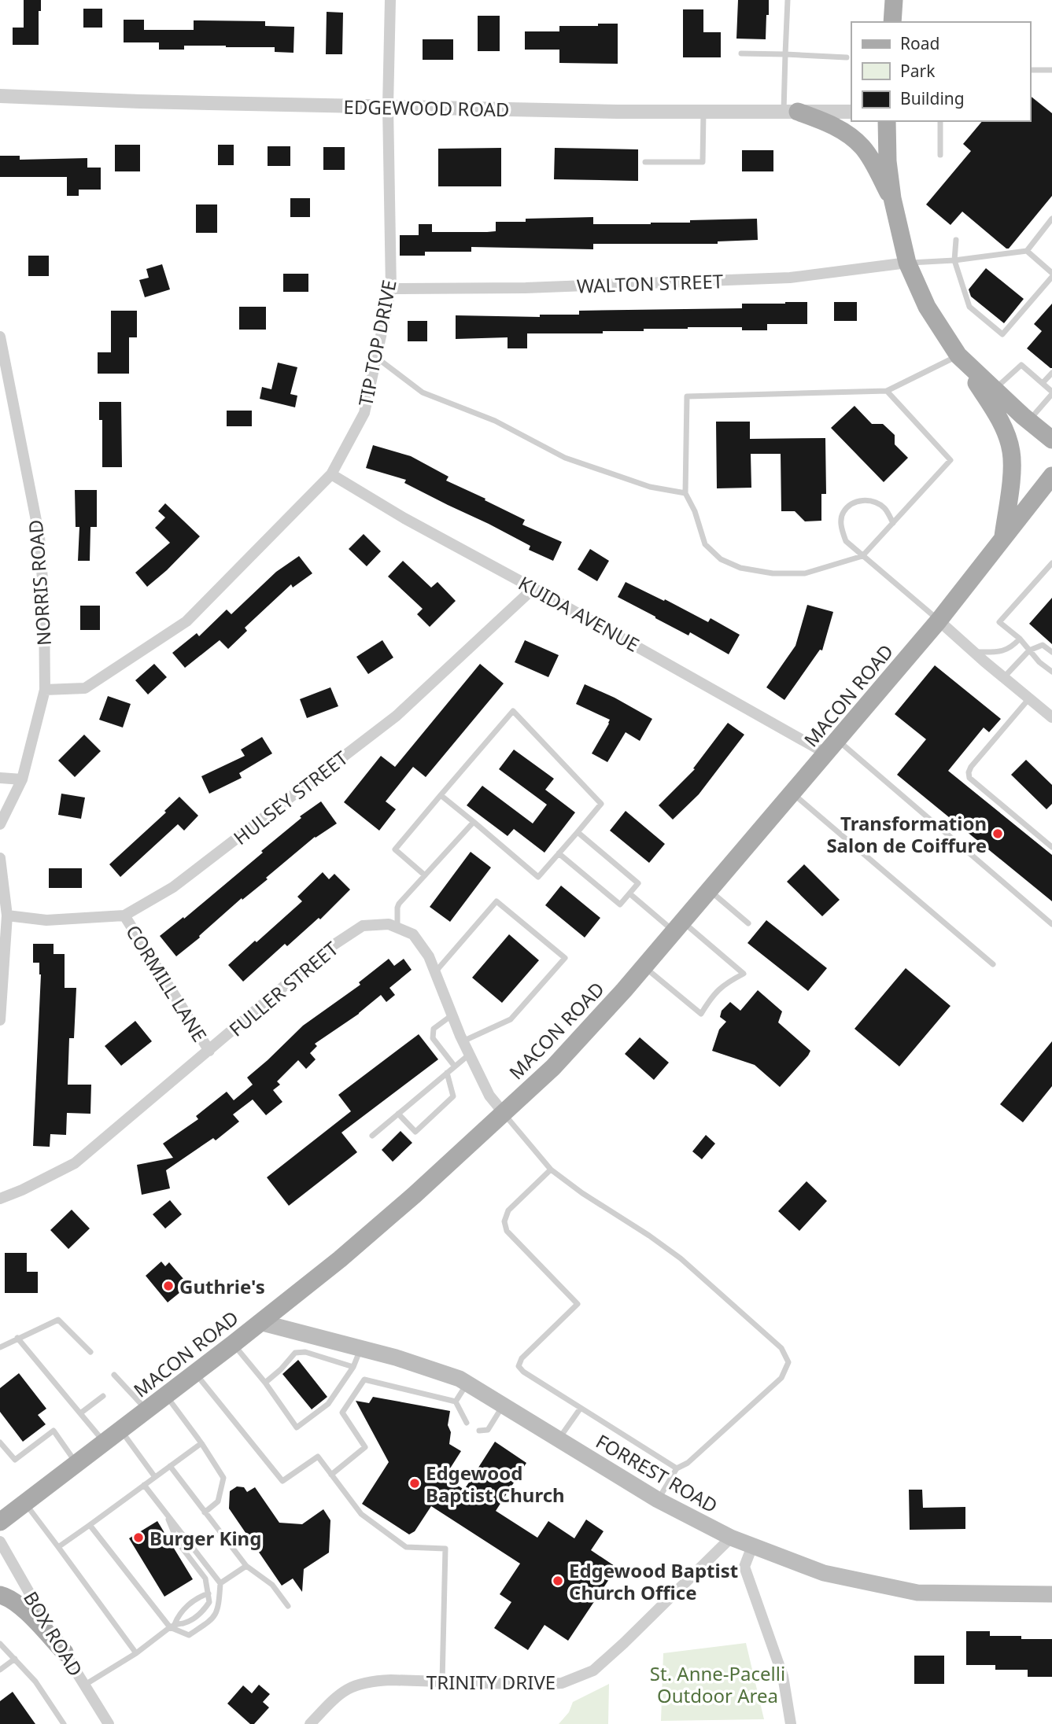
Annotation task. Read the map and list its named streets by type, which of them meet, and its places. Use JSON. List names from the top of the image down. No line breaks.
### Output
{"streets":{"main road":["MACON ROAD","FORREST ROAD"],"street":["EDGEWOOD ROAD","WALTON STREET","TIP TOP DRIVE","NORRIS ROAD","KUIDA AVENUE","HULSEY STREET","CORMILL LANE","FULLER STREET","BOX ROAD","TRINITY DRIVE"]},"crossings":[["EDGEWOOD ROAD","TIP TOP DRIVE"],["WALTON STREET","TIP TOP DRIVE"],["TIP TOP DRIVE","NORRIS ROAD"],["TIP TOP DRIVE","KUIDA AVENUE"],["KUIDA AVENUE","MACON ROAD"],["KUIDA AVENUE","HULSEY STREET"],["MACON ROAD","FULLER STREET"],["MACON ROAD","FORREST ROAD"],["HULSEY STREET","CORMILL LANE"],["CORMILL LANE","FULLER STREET"],["FORREST ROAD","TRINITY DRIVE"]],"parks":["St. Anne-Pacelli Outdoor Area"],"places":["Transformation Salon de Coiffure","Guthrie's","Edgewood Baptist Church","Burger King","Edgewood Baptist Church Office"],"legend":["Road","Park","Building"]}
